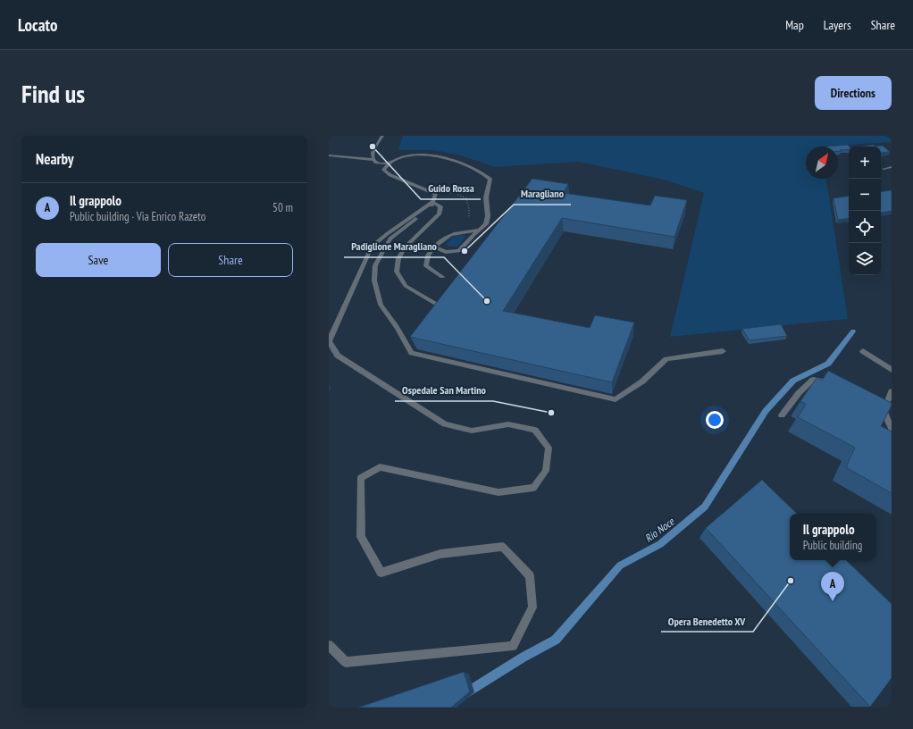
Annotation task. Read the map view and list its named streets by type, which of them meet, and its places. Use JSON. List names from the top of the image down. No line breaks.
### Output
{"water":["Rio Noce"],"places":["Guido Rossa","Maragliano","Padiglione Maragliano","Ospedale San Martino","Opera Benedetto XV"],"north":"top right","page":{"header":"Locato","nav":["Map","Layers","Share"],"buttons":["Directions",["Save","Share"]],"title":"Find us","heading":"Nearby","map_buttons":["+","−"],"list":[{"mark":"A","name":"Il grappolo","note":"Public building · Via Enrico Razeto","value":"50 m"}],"popup":["Il grappolo","Public building"],"pins":"A"}}
